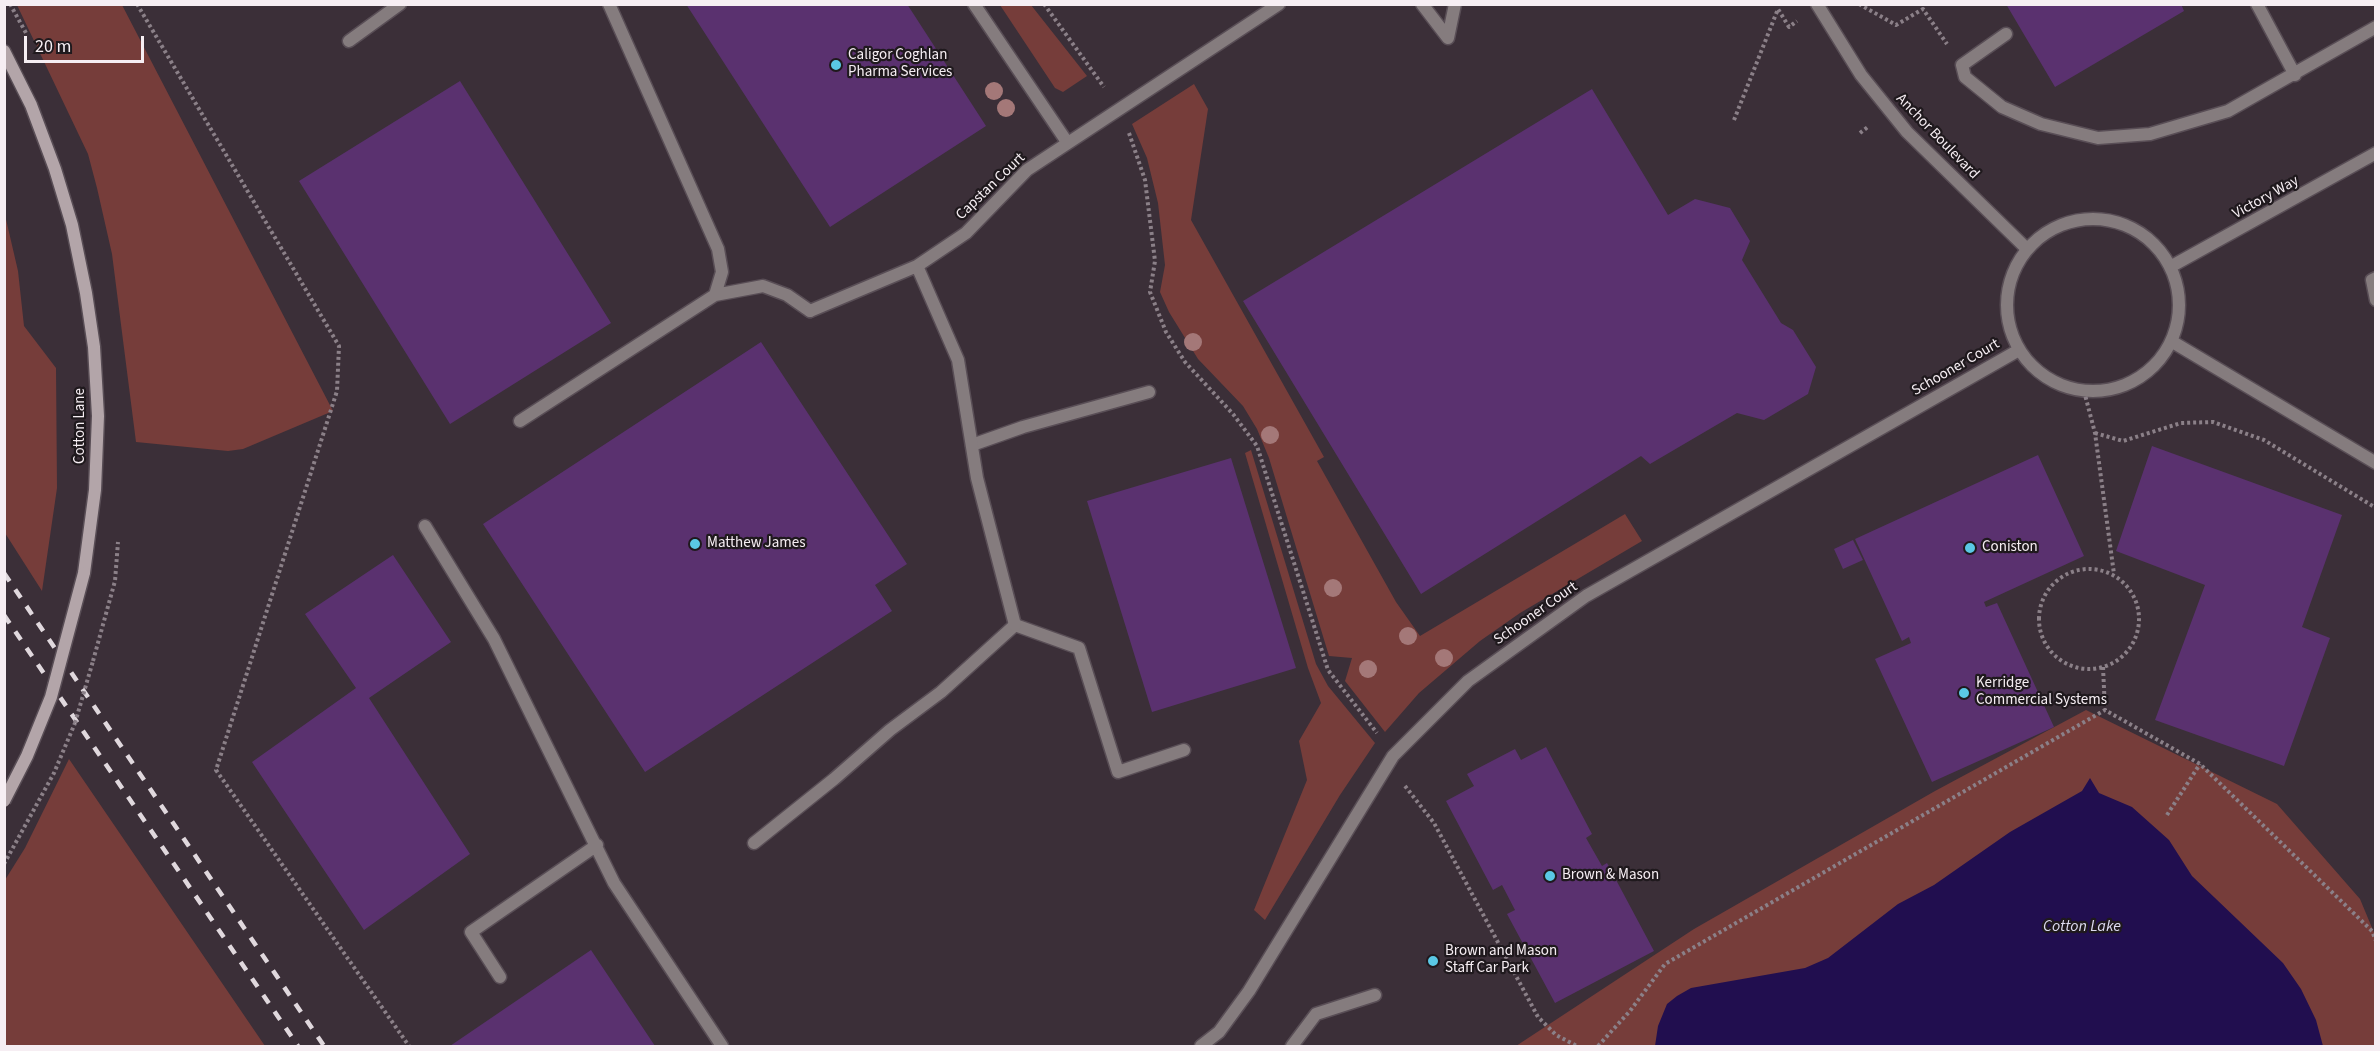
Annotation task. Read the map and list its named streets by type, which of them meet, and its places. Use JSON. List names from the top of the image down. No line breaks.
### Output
{"streets":{"main road":["Cotton Lane"],"street":["Anchor Boulevard","Capstan Court","Victory Way","Schooner Court"]},"crossings":[["Anchor Boulevard","Victory Way"],["Anchor Boulevard","Schooner Court"],["Victory Way","Schooner Court"]],"water":["Cotton Lake"],"places":["Caligor Coghlan Pharma Services","Matthew James","Coniston","Kerridge Commercial Systems","Brown & Mason","Brown and Mason Staff Car Park"],"scale_bar":"20 m"}
